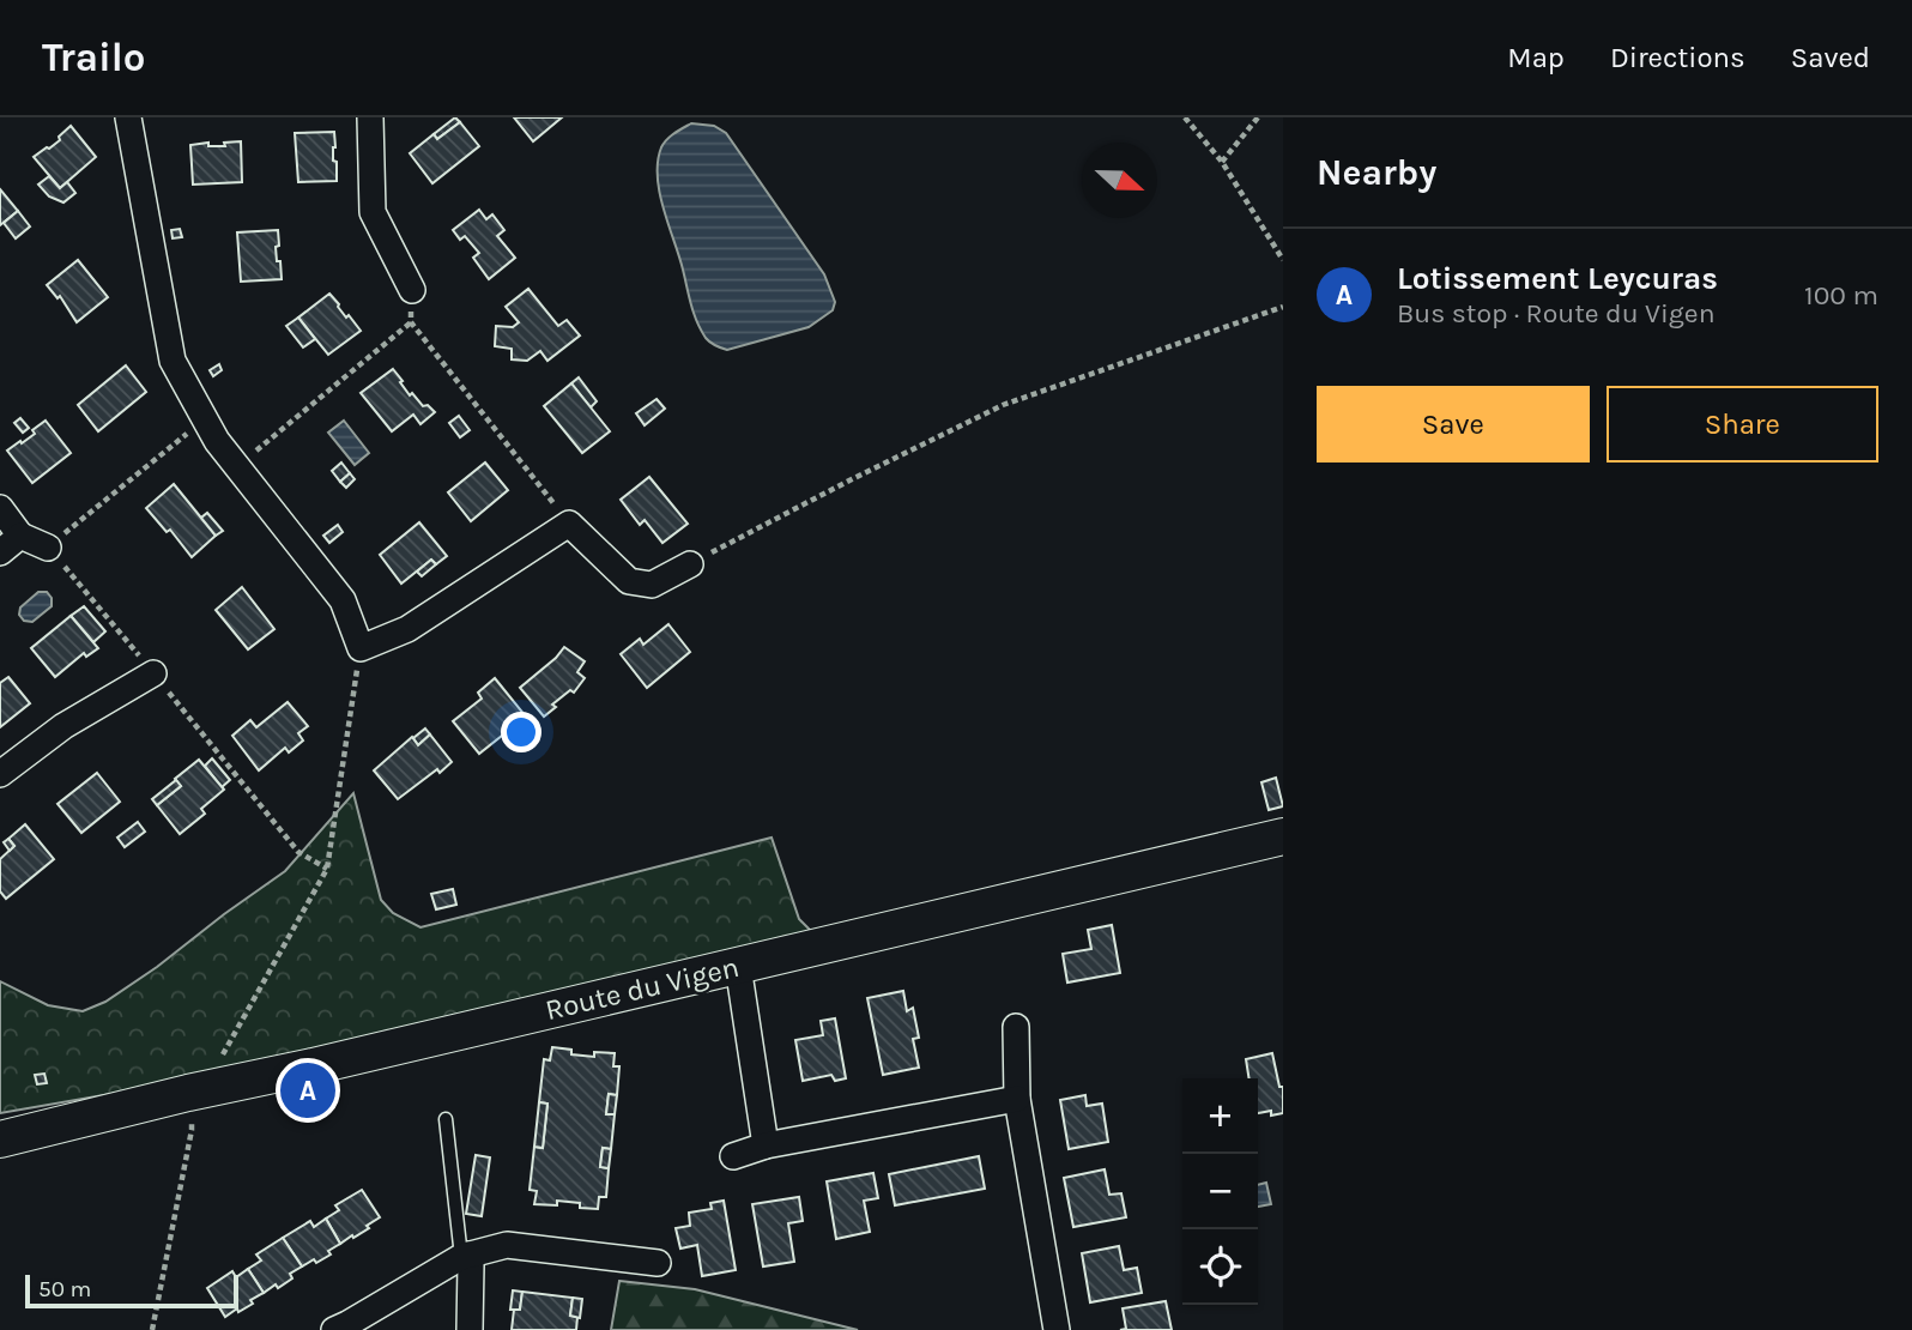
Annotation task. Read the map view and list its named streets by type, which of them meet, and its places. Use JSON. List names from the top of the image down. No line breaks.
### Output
{"streets":{"street":["Route du Vigen"]},"scale_bar":"50 m","north":"right","page":{"header":"Trailo","nav":["Map","Directions","Saved"],"heading":"Nearby","list":[{"mark":"A","name":"Lotissement Leycuras","note":"Bus stop · Route du Vigen","value":"100 m"}],"buttons":["Save","Share"],"pins":"A","map_buttons":["+","−"],"scale":"50 m"}}
